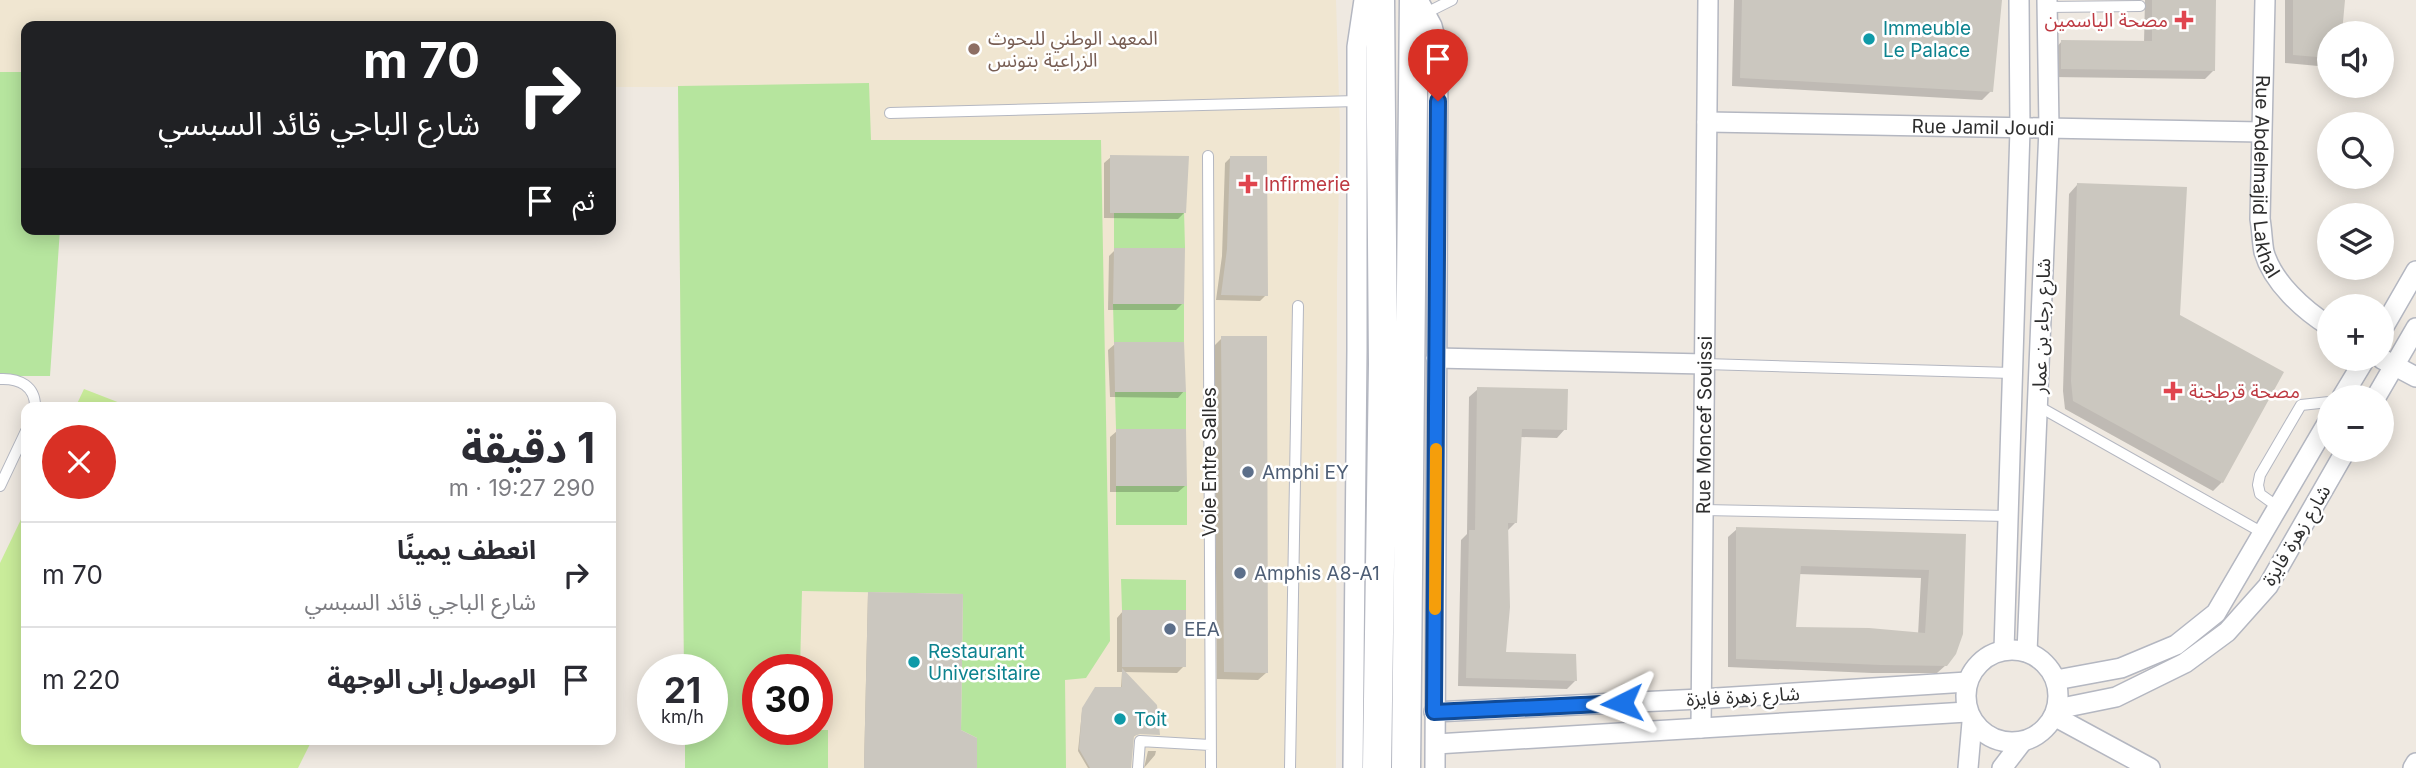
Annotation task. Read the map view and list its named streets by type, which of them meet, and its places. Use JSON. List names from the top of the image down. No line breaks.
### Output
{"streets":{"street":["Rue Jamil Joudi","Rue Abdelmajid Lakhal","شارع رجاء بن عمار","Rue Moncef Souissi","شارع زهرة فايزة"],"lane":["Voie Entre Salles"]},"crossings":[["Rue Jamil Joudi","Rue Abdelmajid Lakhal"],["Rue Jamil Joudi","شارع رجاء بن عمار"],["Rue Jamil Joudi","Rue Moncef Souissi"],["شارع رجاء بن عمار","شارع زهرة فايزة"],["Rue Moncef Souissi","شارع زهرة فايزة"]],"places":{"health":["مصحة الياسمين","Infirmerie","مصحة قرطجنة"],"other":["Immeuble Le Palace","المعهد الوطني للبحوث الزراعية بتونس","Amphi EY","Amphis A8-A1","EEA","Restaurant Universitaire","Toit"]},"page":{"map_buttons":["+","−"],"turn":["70 m","شارع الباجي قائد السبسي"],"then":"ثم","heading":["1 دقيقة","290 m · 19:27"],"list":[{"name":"انعطف يمينًا","note":"شارع الباجي قائد السبسي","value":"70 m"},{"name":"الوصول إلى الوجهة","value":"220 m"}],"speed":"21 km/h","limit":"30"}}
